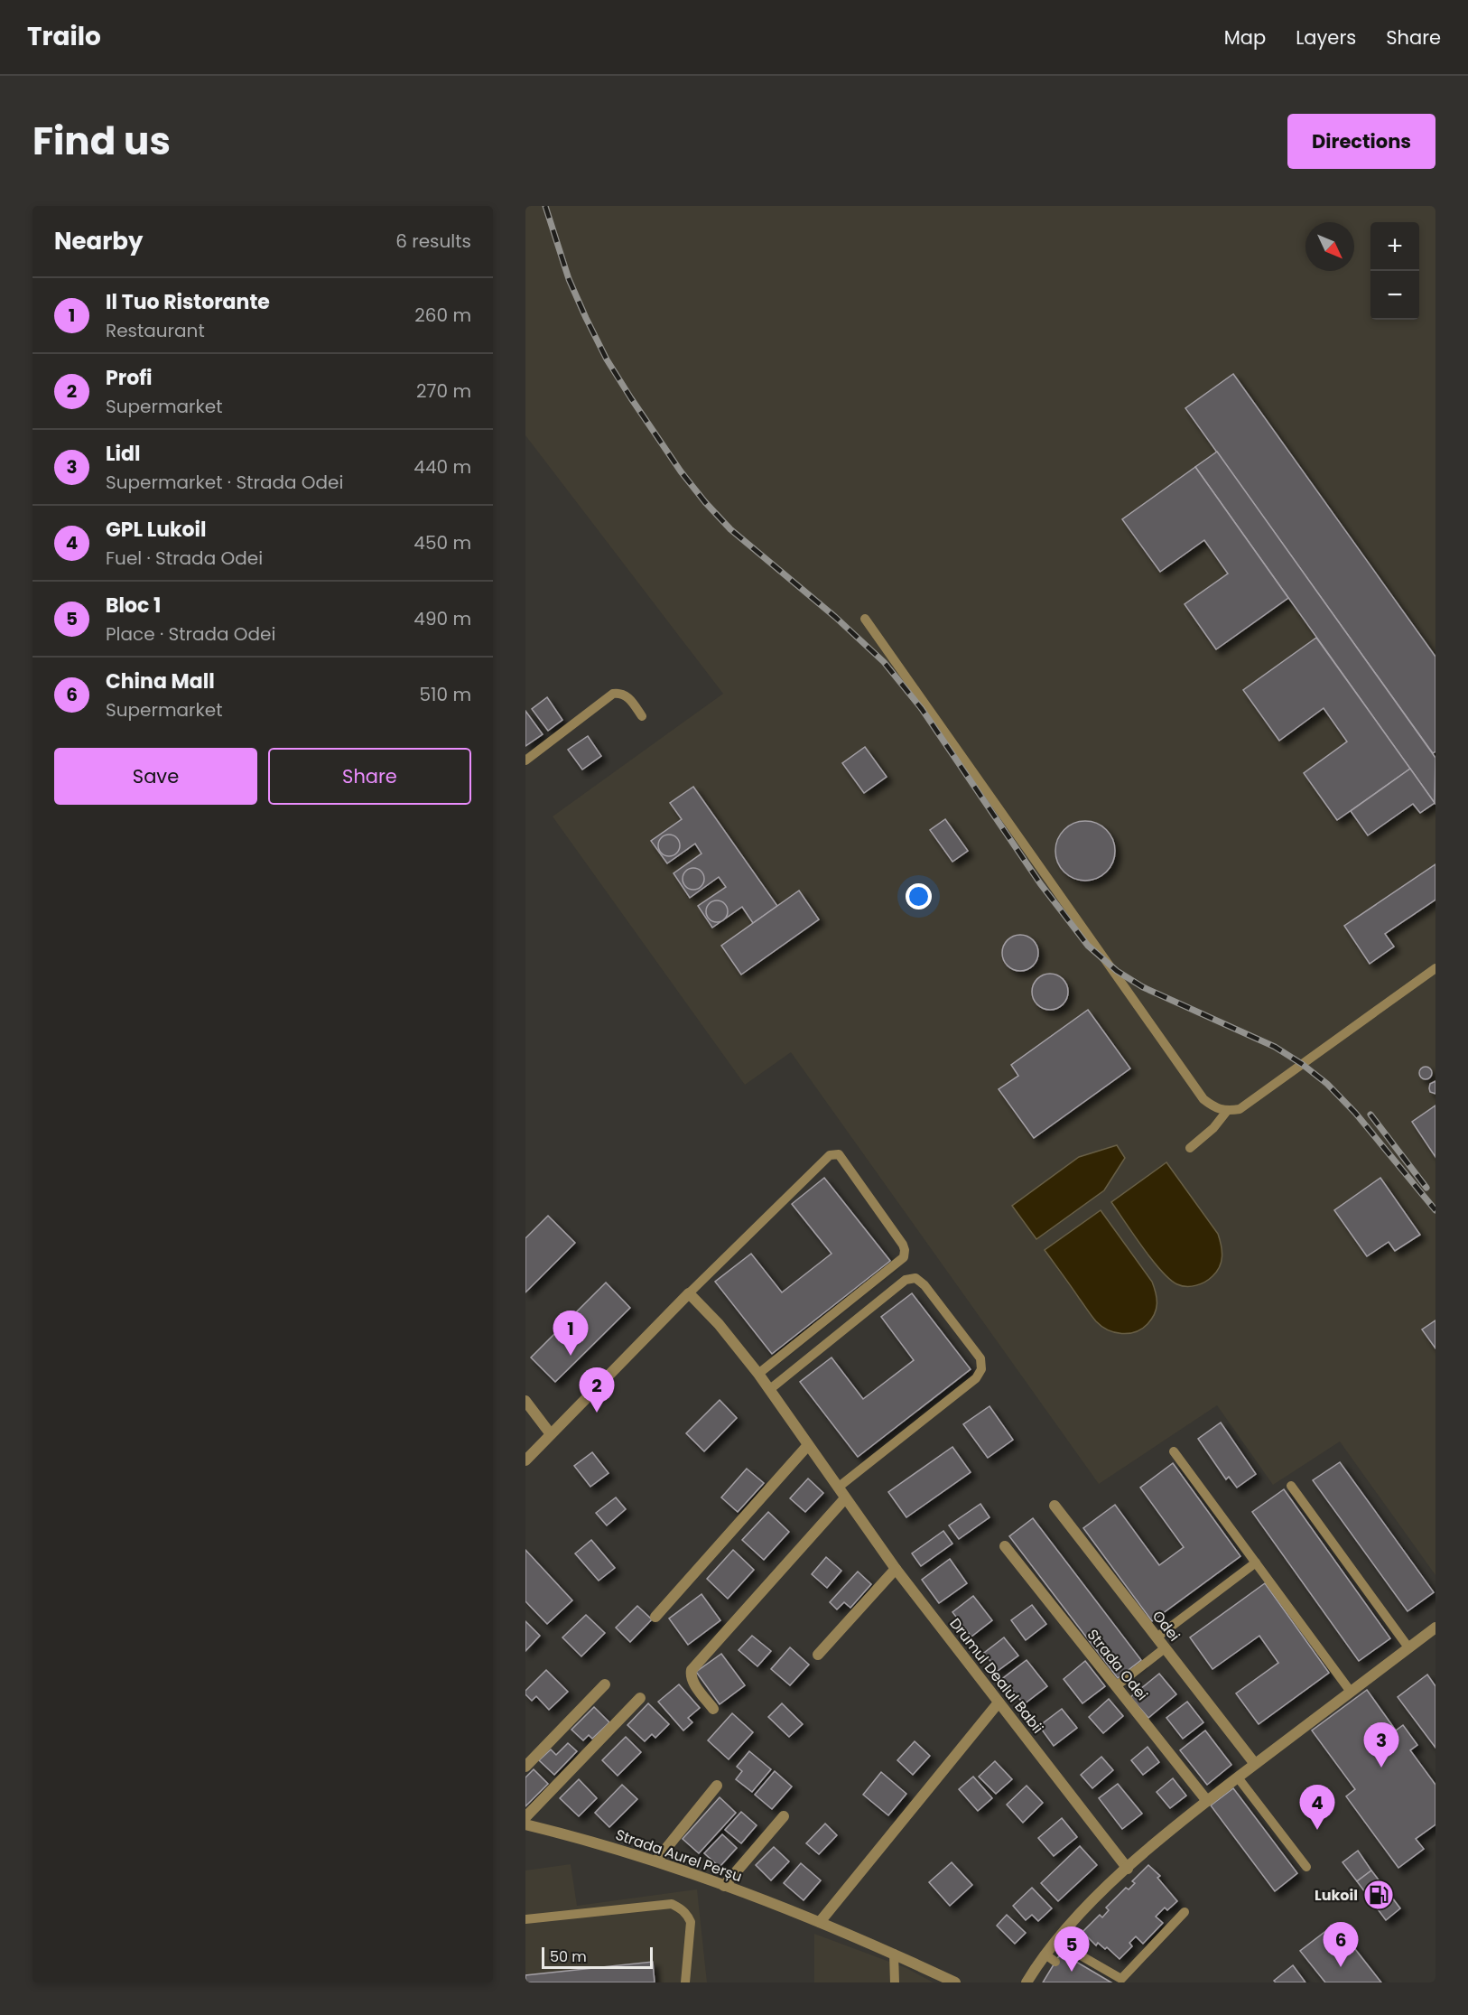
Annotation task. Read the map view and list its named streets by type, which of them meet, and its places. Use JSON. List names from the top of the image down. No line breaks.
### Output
{"streets":{"street":["Odei","Strada Odei","Drumul Dealul Babii","Strada Aurel Perșu"]},"places":{"fuel station":["Lukoil"]},"scale_bar":"50 m","north":"bottom right","page":{"header":"Trailo","nav":["Map","Layers","Share"],"title":"Find us","buttons":["Directions",["Save","Share"]],"heading":["Nearby","6 results"],"map_buttons":["+","−"],"list":[{"mark":"1","name":"Il Tuo Ristorante","note":"Restaurant","value":"260 m"},{"mark":"2","name":"Profi","note":"Supermarket","value":"270 m"},{"mark":"3","name":"Lidl","note":"Supermarket · Strada Odei","value":"440 m"},{"mark":"4","name":"GPL Lukoil","note":"Fuel · Strada Odei","value":"450 m"},{"mark":"5","name":"Bloc 1","note":"Place · Strada Odei","value":"490 m"},{"mark":"6","name":"China Mall","note":"Supermarket","value":"510 m"}],"pins":["1","2","3","4","6","5"],"scale":"50 m"}}
